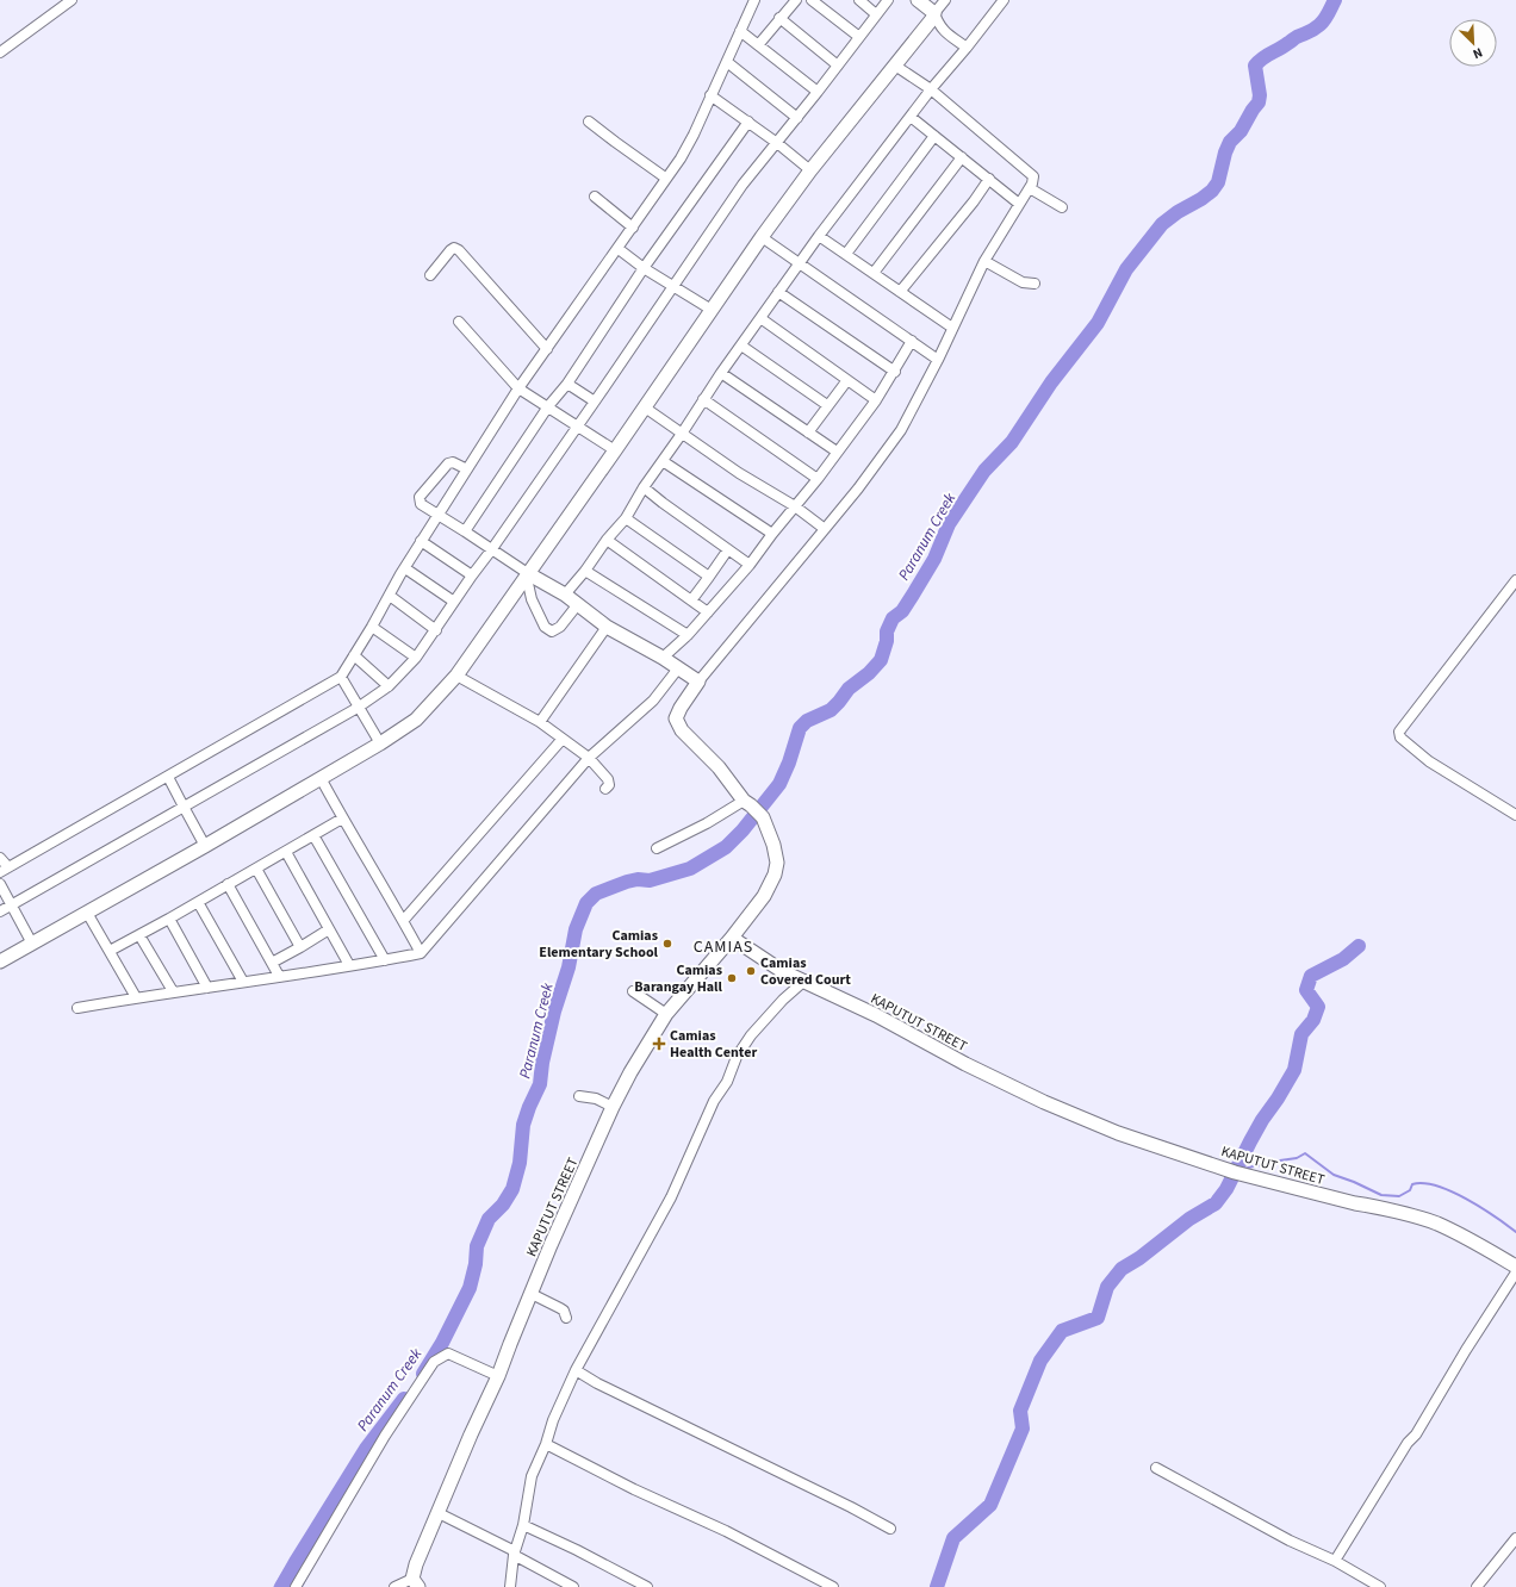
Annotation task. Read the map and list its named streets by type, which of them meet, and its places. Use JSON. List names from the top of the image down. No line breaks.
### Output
{"streets":{"street":["KAPUTUT STREET"]},"districts":["CAMIAS"],"water":["Paranum Creek"],"places":{"other":["Camias Elementary School","Camias Covered Court","Camias Barangay Hall"],"health":["Camias Health Center"]},"north":"bottom right"}
